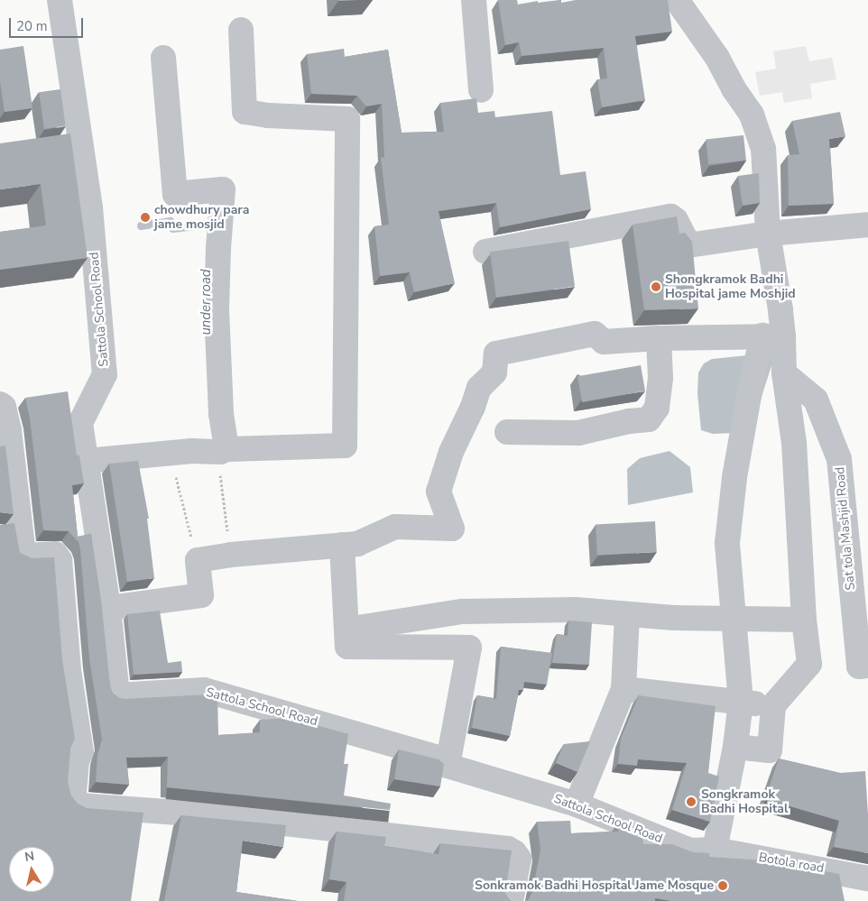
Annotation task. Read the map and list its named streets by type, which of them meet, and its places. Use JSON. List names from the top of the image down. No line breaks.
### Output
{"streets":{"street":["Sattola School Road","Sat tola Mashjid Road","Botola road"]},"crossings":[["Sattola School Road","Botola road"]],"water":["under road"],"places":["chowdhury para jame mosjid","Shongkramok Badhi Hospital jame Moshjid","Songkramok Badhi Hospital","Sonkramok Badhi Hospital Jame Mosque"],"scale_bar":"20 m","north":"top"}
